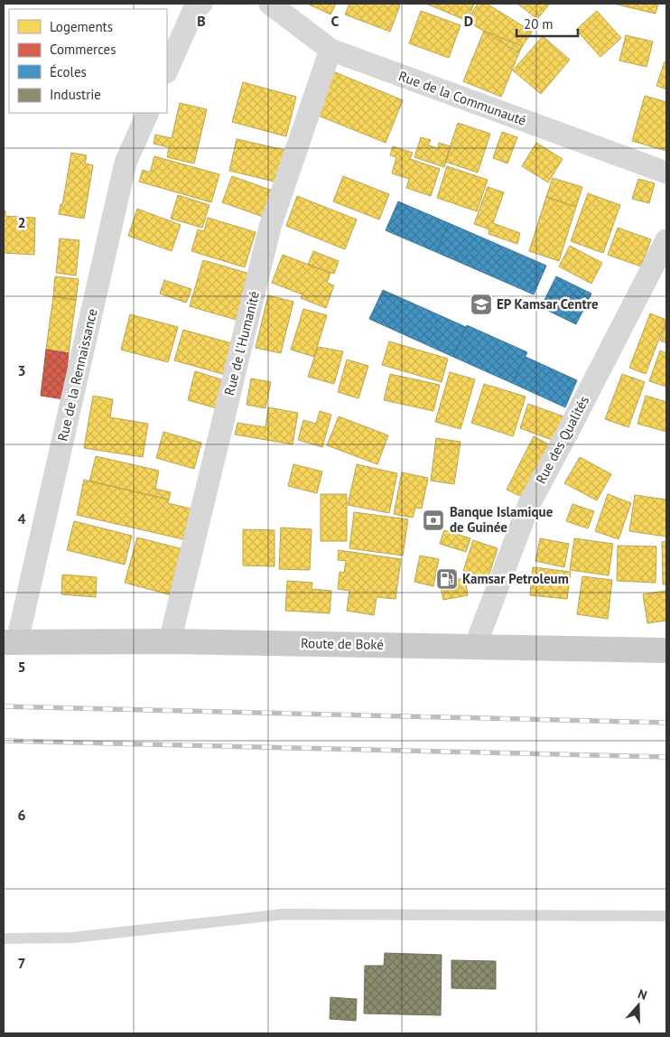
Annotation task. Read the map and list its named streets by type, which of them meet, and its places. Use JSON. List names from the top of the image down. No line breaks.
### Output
{"streets":{"main road":["Route de Boké"],"street":["Rue de la Communauté","Rue de l'Humanité","Rue de la Rennaissance","Rue des Qualités"]},"crossings":[["Rue de la Communauté","Rue de l'Humanité"],["Rue de l'Humanité","Route de Boké"],["Rue de la Rennaissance","Route de Boké"],["Rue des Qualités","Route de Boké"]],"places":{"school or university":["EP Kamsar Centre"],"bank":["Banque Islamique de Guinée"],"fuel station":["Kamsar Petroleum"]},"legend":["Logements","Commerces","Écoles","Industrie"],"scale_bar":"20 m","north":"top","grid":{"columns":["B","C","D"],"rows":["2","3","4","5","6","7"]}}
